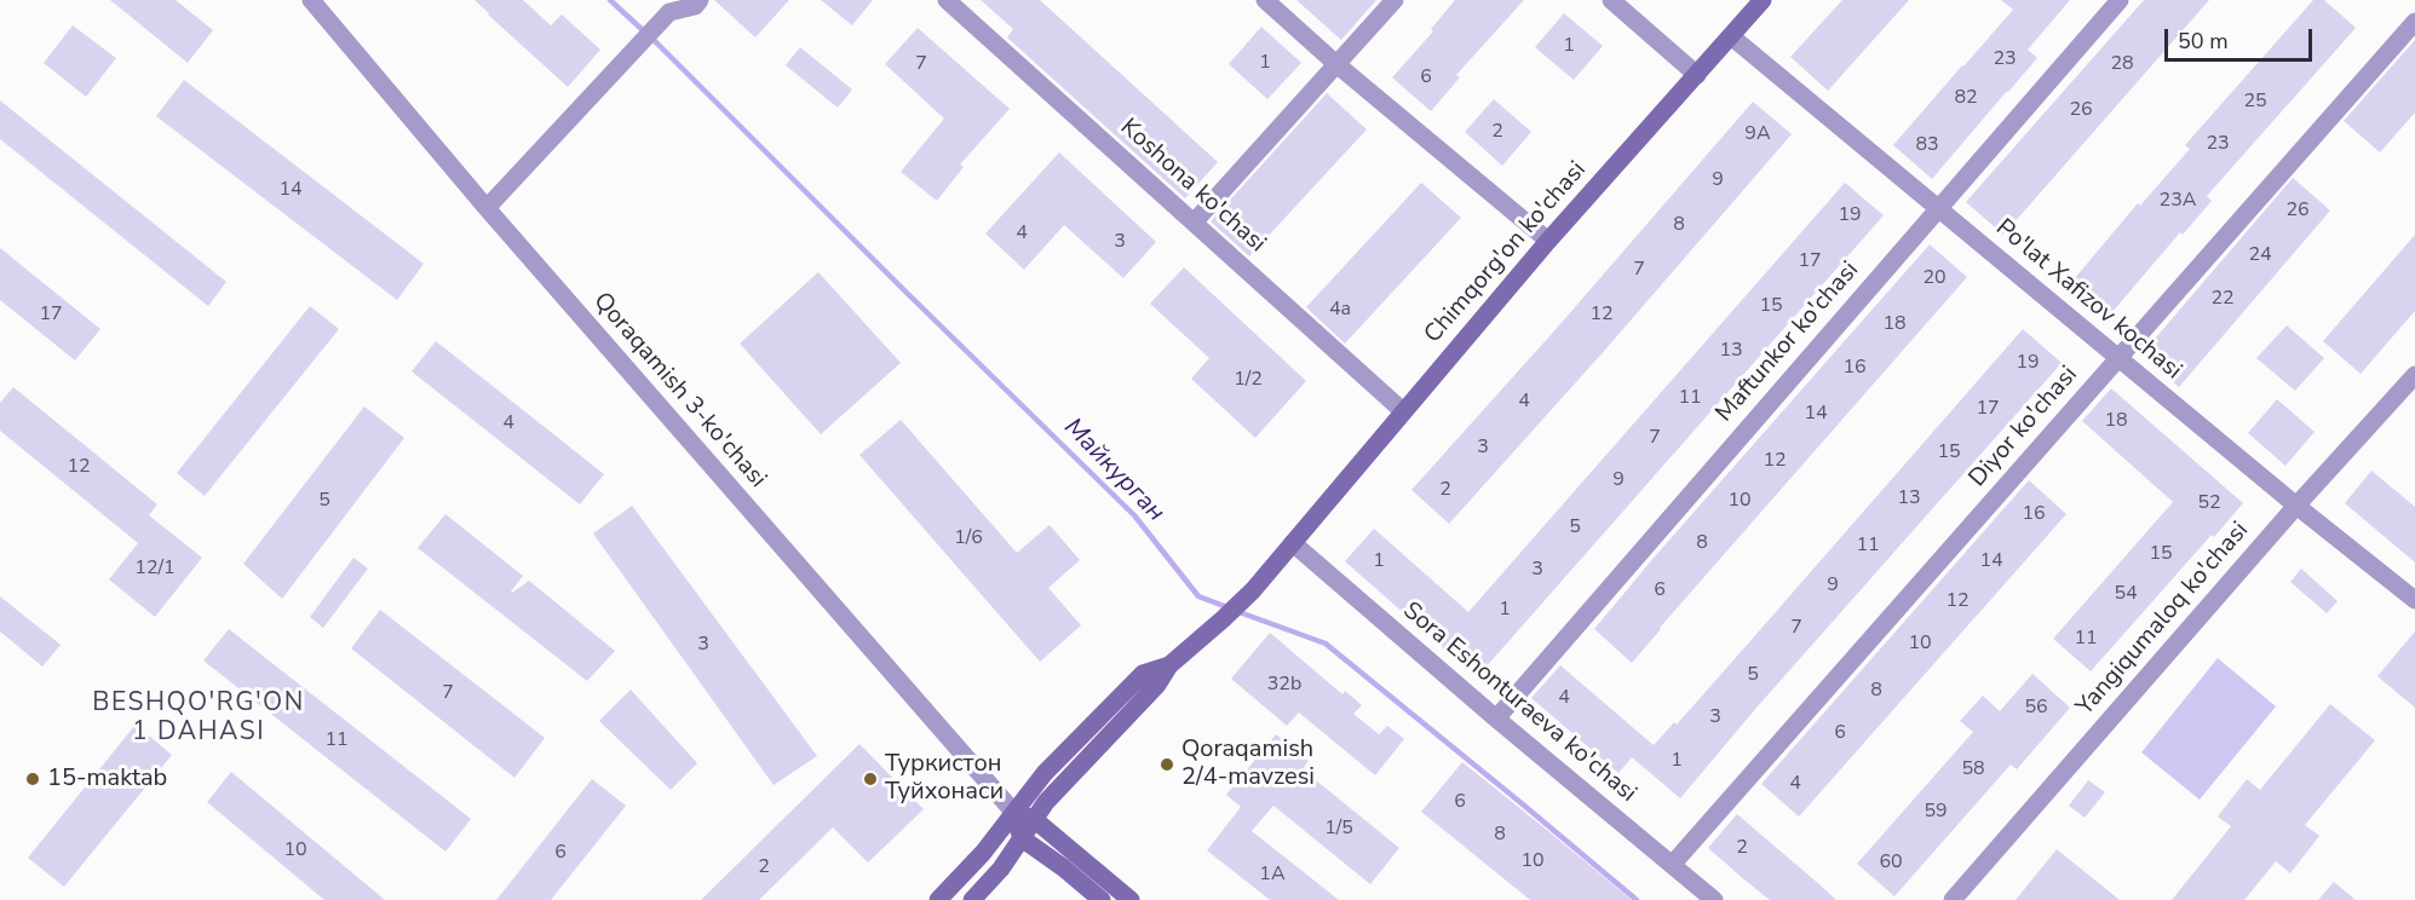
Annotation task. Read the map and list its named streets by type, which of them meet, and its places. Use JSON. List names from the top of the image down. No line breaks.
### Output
{"streets":{"street":["Koshona ko'chasi","Chimqorg'on ko'chasi","Po'lat Xafizov kochasi","Maftunkor ko'chasi","Qoraqamish 3-ko'chasi","Diyor ko'chasi","Yangiqumaloq ko'chasi","Sora Eshonturaeva ko'chasi"]},"crossings":[["Koshona ko'chasi","Chimqorg'on ko'chasi"],["Chimqorg'on ko'chasi","Po'lat Xafizov kochasi"],["Chimqorg'on ko'chasi","Sora Eshonturaeva ko'chasi"],["Po'lat Xafizov kochasi","Maftunkor ko'chasi"],["Po'lat Xafizov kochasi","Diyor ko'chasi"],["Po'lat Xafizov kochasi","Yangiqumaloq ko'chasi"],["Maftunkor ko'chasi","Sora Eshonturaeva ko'chasi"],["Diyor ko'chasi","Sora Eshonturaeva ko'chasi"]],"districts":["BESHQO'RG'ON 1 DAHASI"],"water":["Майкурган"],"places":["Qoraqamish 2/4-mavzesi","15-maktab","Туркистон Туйхонаси"],"house_numbers":["1","23","1","7","28","6","82","25","26","2","9A","23","83","9","14","23A","26","19","8","4","3","24","17","7","20","22","15","4a","17","12","18","13","19","16","1/2","11","4","17","14","18","4","7","3","15","12","12","9","2","13","5","10","52","16","5","1/6","8","11","15","1","14","12/1","3","9","6","54","12","1","7","11","10","3","5","32b","8","7","4","56","3","6","11","1","58","4","6","59","1/5","8","2","10","6","10","60","2","1А"],"scale_bar":"50 m"}
